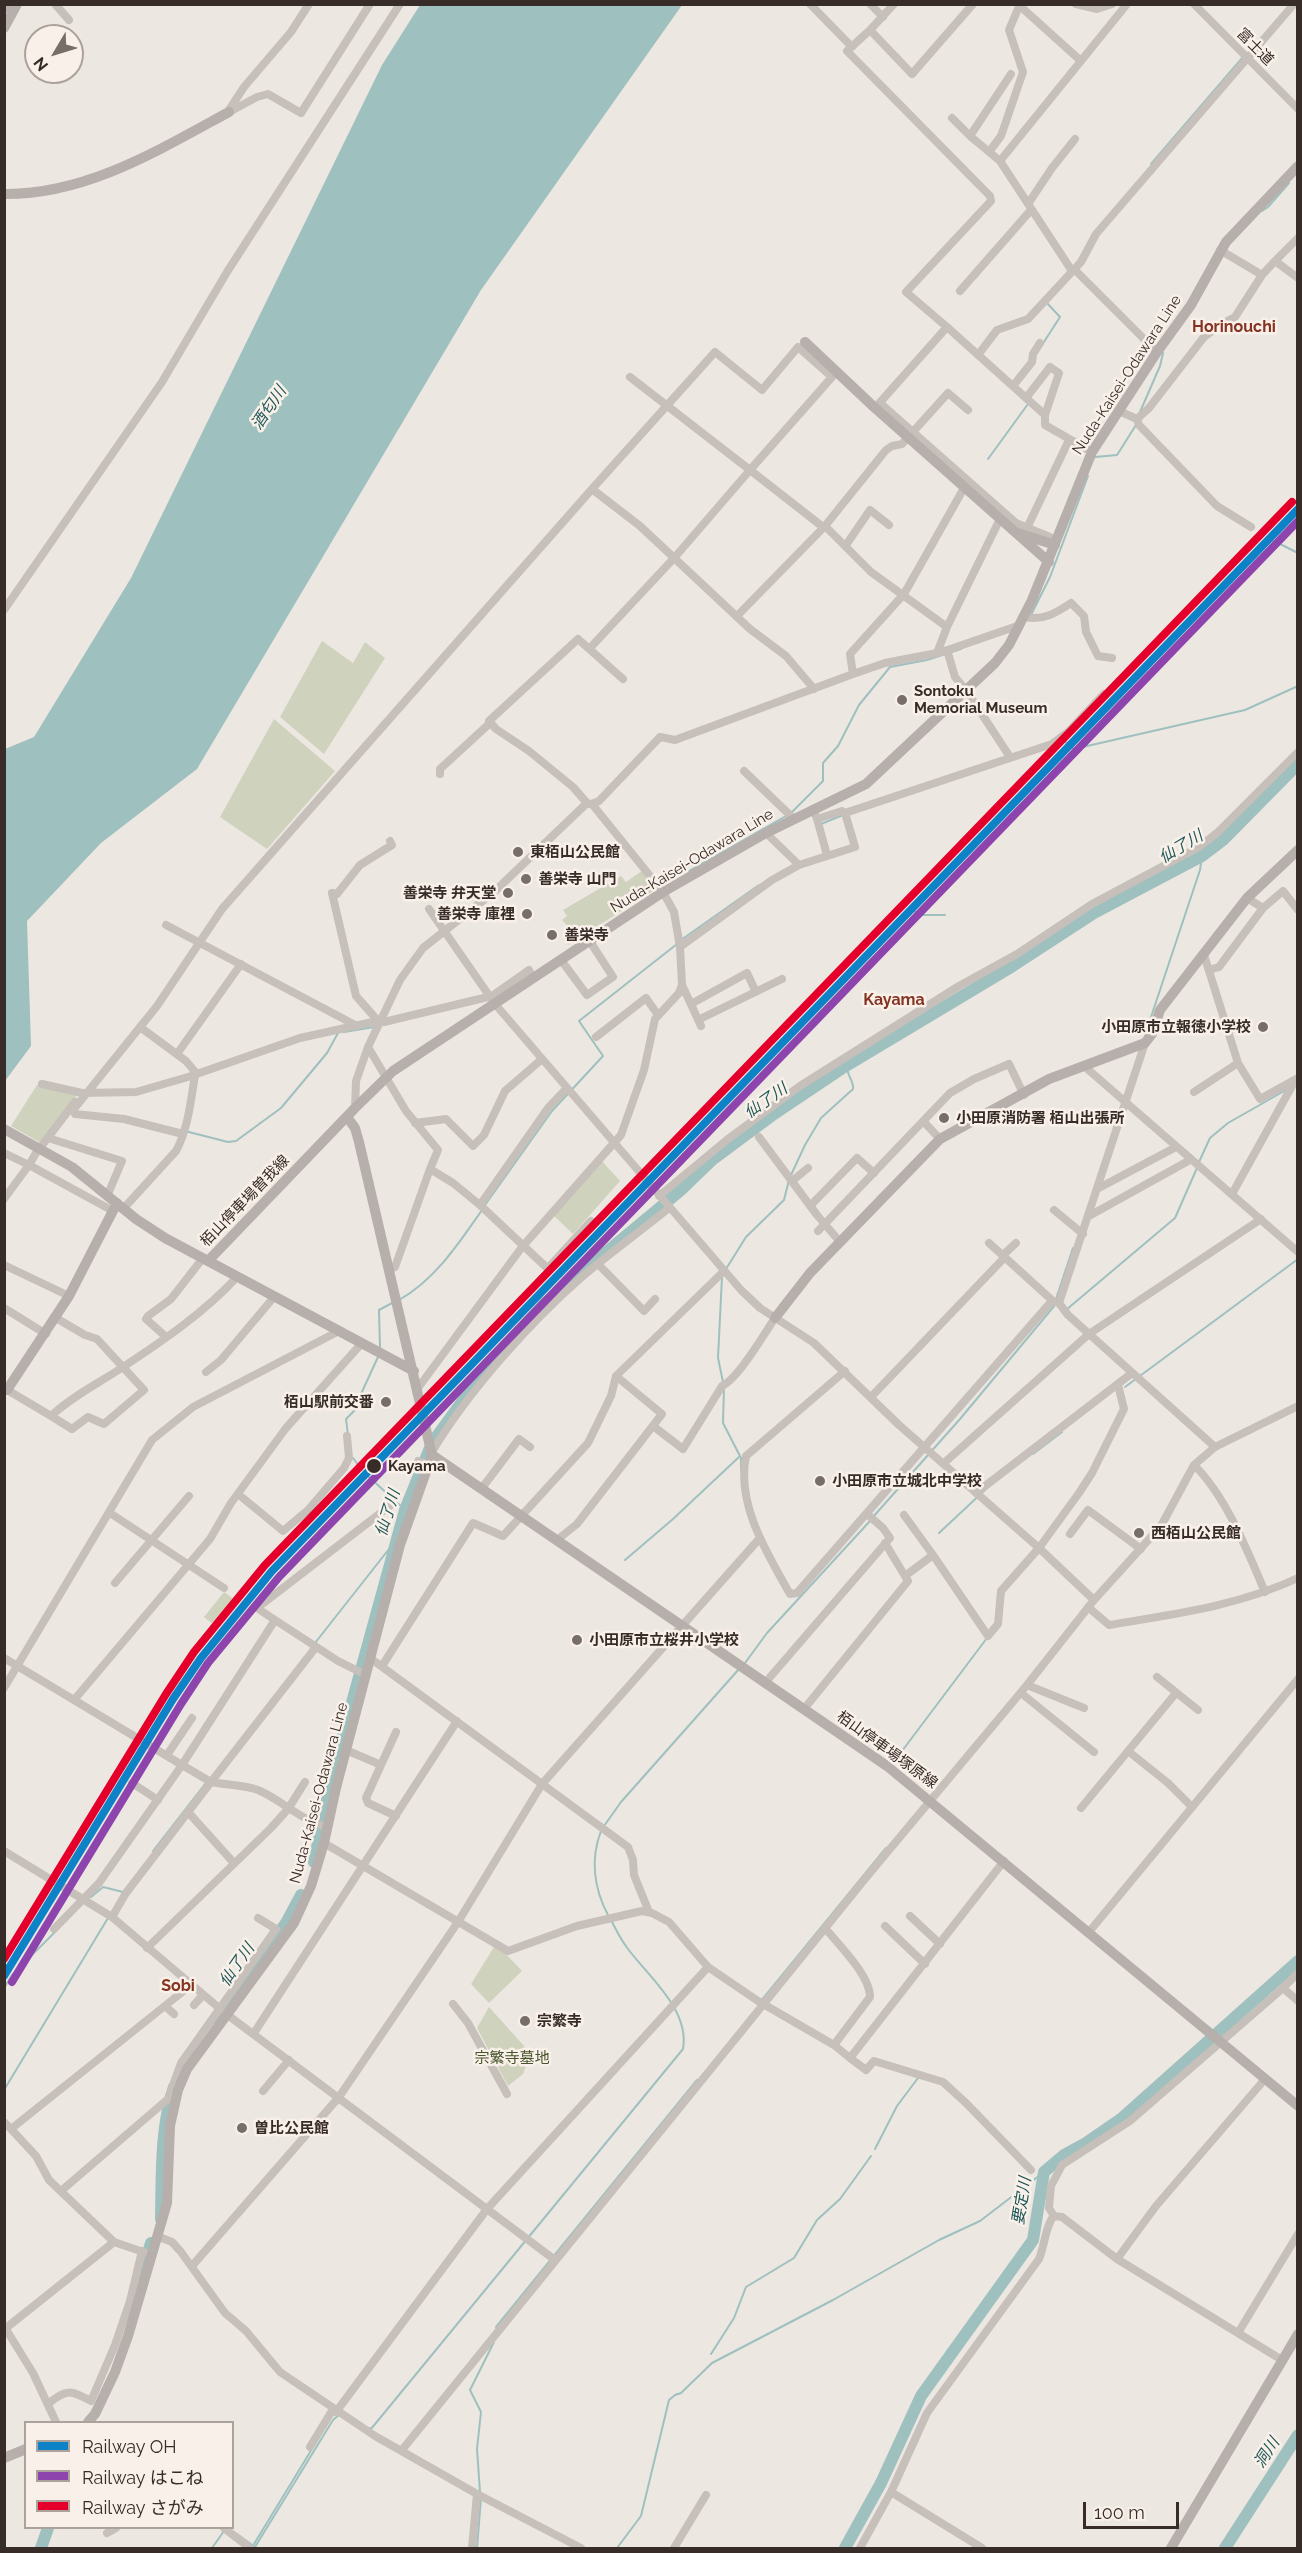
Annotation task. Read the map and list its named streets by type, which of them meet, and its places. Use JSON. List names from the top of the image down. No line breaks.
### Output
{"streets":{"main road":["Nuda-Kaisei-Odawara Line","栢山停車場曽我線","栢山停車場塚原線"],"street":["富士道"]},"crossings":[["Nuda-Kaisei-Odawara Line","栢山停車場曽我線"],["Nuda-Kaisei-Odawara Line","栢山停車場塚原線"]],"districts":["Horinouchi","Kayama","Sobi"],"water":["酒匂川","仙了川","要定川","洞川"],"parks":["宗繁寺墓地"],"places":["Sontoku Memorial Museum","東栢山公民館","善栄寺 山門","善栄寺 弁天堂","善栄寺 庫裡","善栄寺","小田原市立報徳小学校","小田原消防署 栢山出張所","栢山駅前交番","Kayama","小田原市立城北中学校","西栢山公民館","小田原市立桜井小学校","宗繁寺","曽比公民館"],"lines":["rail line さがみ","rail line OH","rail line はこね"],"legend":["Railway OH","Railway はこね","Railway さがみ"],"scale_bar":"100 m","north":"bottom left"}
